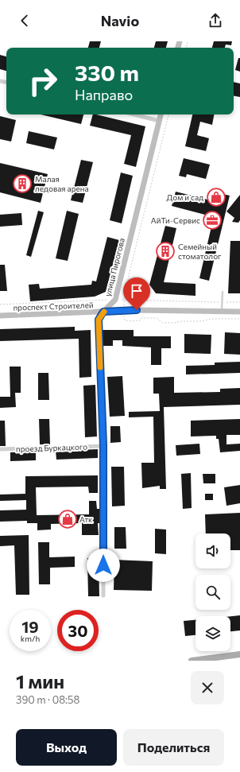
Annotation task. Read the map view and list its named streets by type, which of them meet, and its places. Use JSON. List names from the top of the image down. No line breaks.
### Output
{"streets":{"street":["улица Пирогова","проспект Строителей","проезд Буркацкого"]},"crossings":[["улица Пирогова","проспект Строителей"],["улица Пирогова","проезд Буркацкого"]],"places":{"building":["Малая ледовая арена","Семейный стоматолог"],"shop":["Дом и сад","Атк"],"office":["АйТи-Сервис"]},"page":{"header":"Navio","turn":["330 m","Направо"],"speed":"19 km/h","limit":"30","heading":["1 мин","390 m · 08:58"],"buttons":["Выход","Поделиться"]}}
